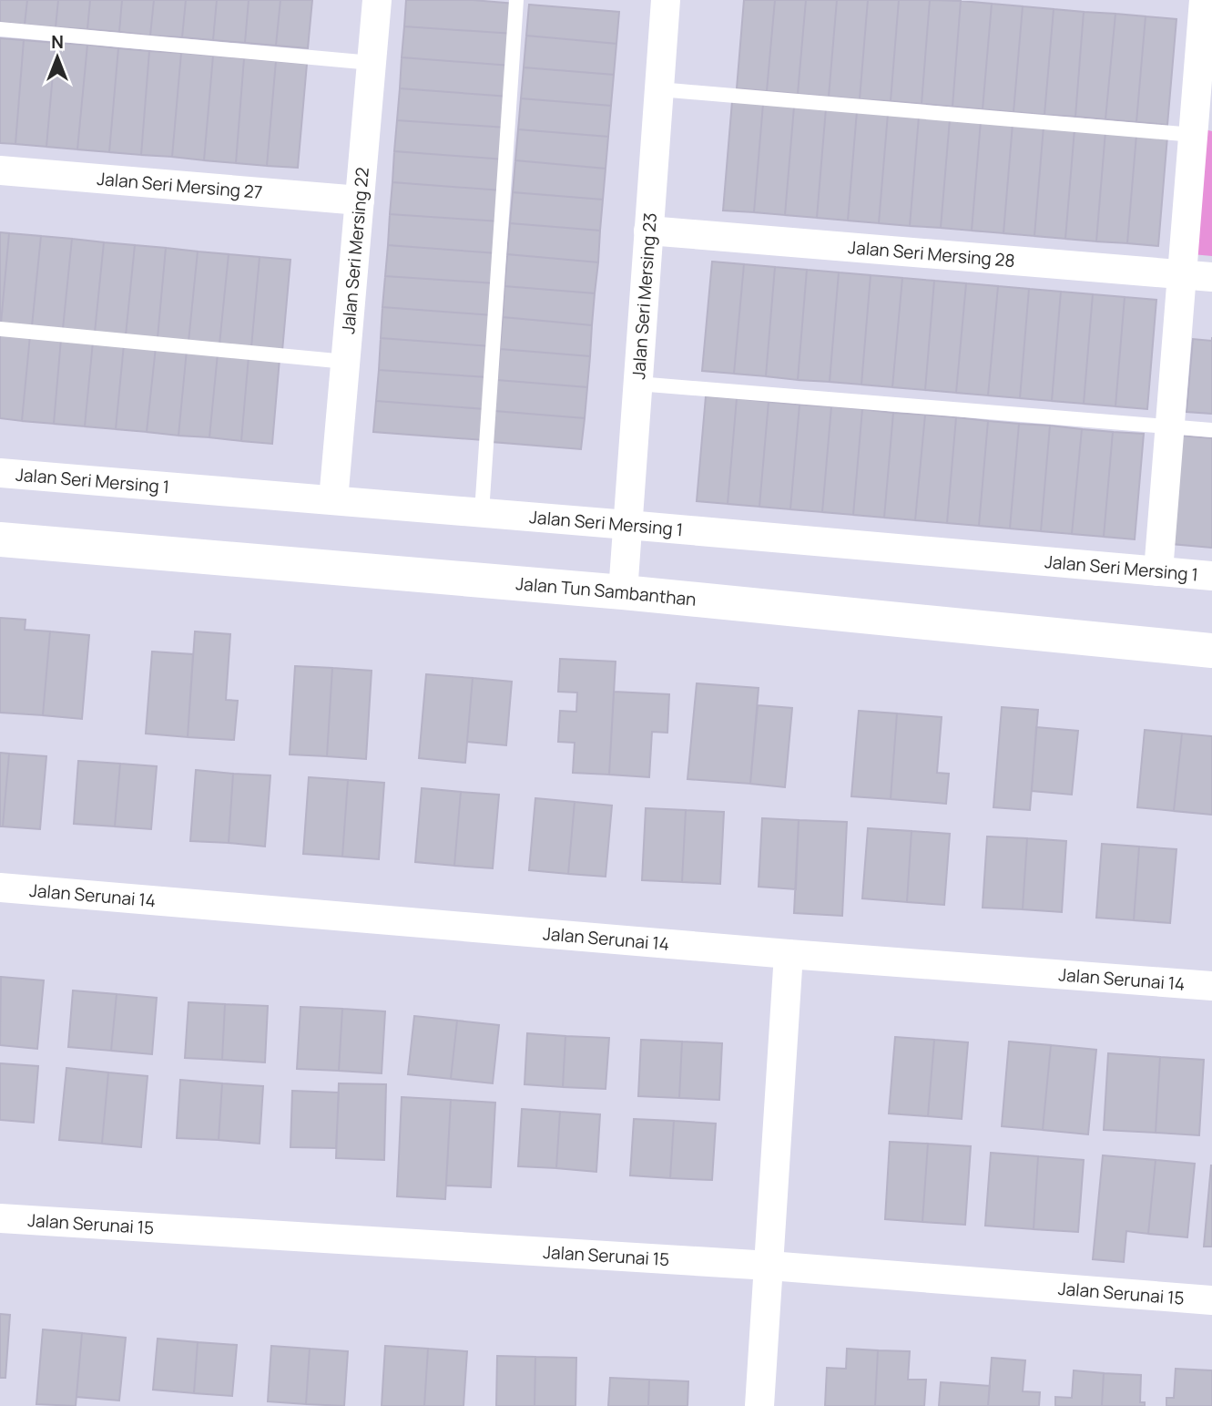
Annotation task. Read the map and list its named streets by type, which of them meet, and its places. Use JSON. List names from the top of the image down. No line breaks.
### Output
{"streets":{"street":["Jalan Seri Mersing 27","Jalan Seri Mersing 22","Jalan Seri Mersing 28","Jalan Seri Mersing 23","Jalan Seri Mersing 1","Jalan Tun Sambanthan","Jalan Serunai 14","Jalan Serunai 15"]},"crossings":[["Jalan Seri Mersing 27","Jalan Seri Mersing 22"],["Jalan Seri Mersing 22","Jalan Seri Mersing 1"],["Jalan Seri Mersing 28","Jalan Seri Mersing 23"],["Jalan Seri Mersing 23","Jalan Seri Mersing 1"],["Jalan Seri Mersing 23","Jalan Tun Sambanthan"],["Jalan Seri Mersing 1","Jalan Tun Sambanthan"]],"north":"top"}
